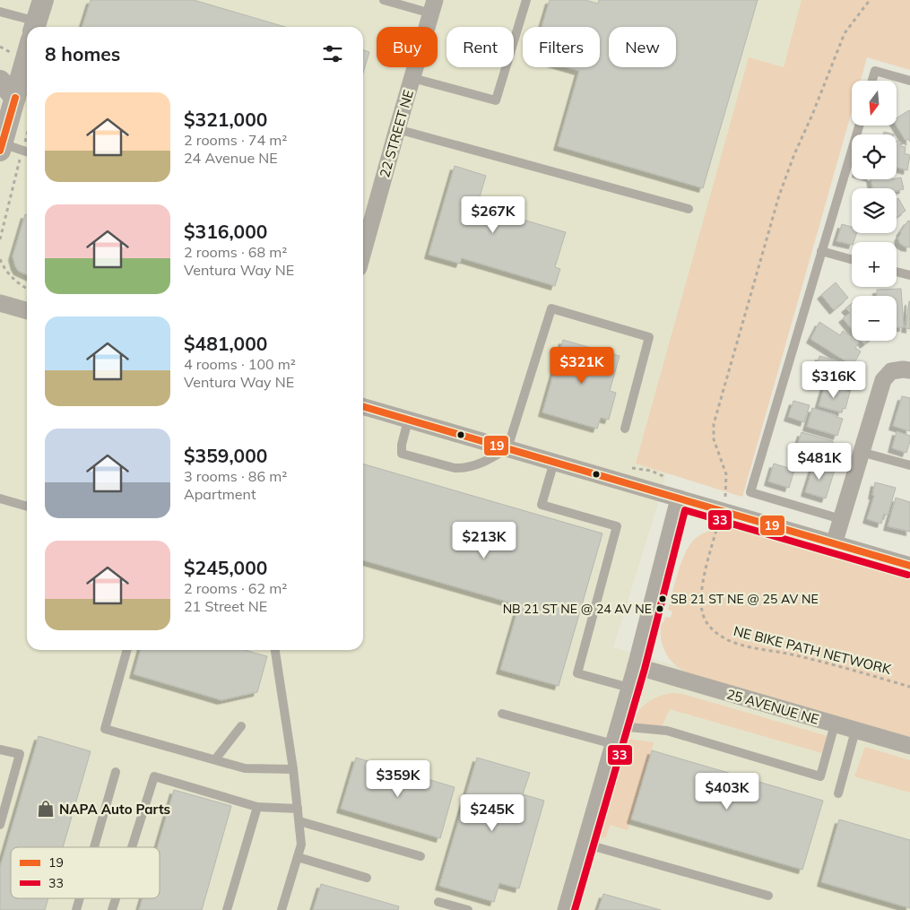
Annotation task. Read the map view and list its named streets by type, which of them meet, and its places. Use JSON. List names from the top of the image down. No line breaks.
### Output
{"streets":{"street":["22 STREET NE","25 AVENUE NE"],"path":["NE BIKE PATH NETWORK"]},"places":{"other":["SB 21 ST NE @ 25 AV NE","NB 21 ST NE @ 24 AV NE"],"shop":["NAPA Auto Parts"]},"lines":["transit line 19","transit line 33"],"legend":["19","33"],"north":"bottom","page":{"chip":["Buy","Rent","Filters","New"],"heading":"8 homes","map_buttons":["+","−"],"list":[{"name":"$321,000","note":"2 rooms · 74 m² · 24 Avenue NE"},{"name":"$316,000","note":"2 rooms · 68 m² · Ventura Way NE"},{"name":"$481,000","note":"4 rooms · 100 m² · Ventura Way NE"},{"name":"$359,000","note":"3 rooms · 86 m² · Apartment"},{"name":"$245,000","note":"2 rooms · 62 m² · 21 Street NE"}],"price":["$267K","$321K","$316K","$481K","$213K","$359K","$403K","$245K"]}}
